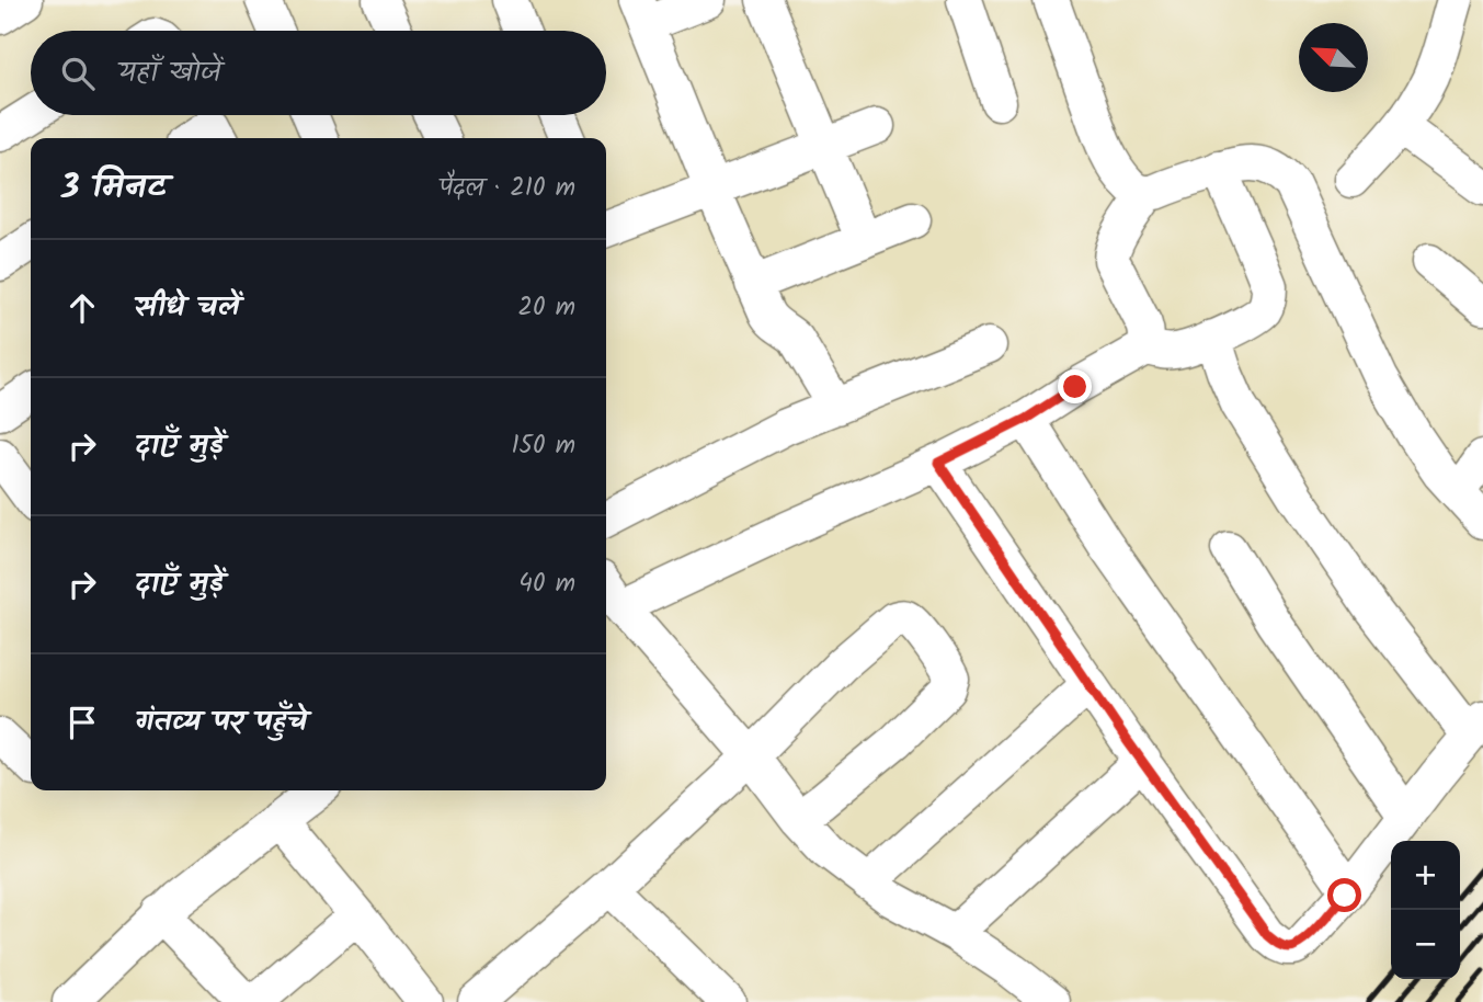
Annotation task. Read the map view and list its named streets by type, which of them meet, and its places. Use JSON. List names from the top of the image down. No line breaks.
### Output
{"north":"top left","page":{"search":"यहाँ खोजें","heading":["3 मिनट","पैदल · 210 m"],"list":[["सीधे चलें","20 m"],["दाएँ मुड़ें","150 m"],["दाएँ मुड़ें","40 m"],"गंतव्य पर पहुँचे"],"map_buttons":["+","−"]}}
